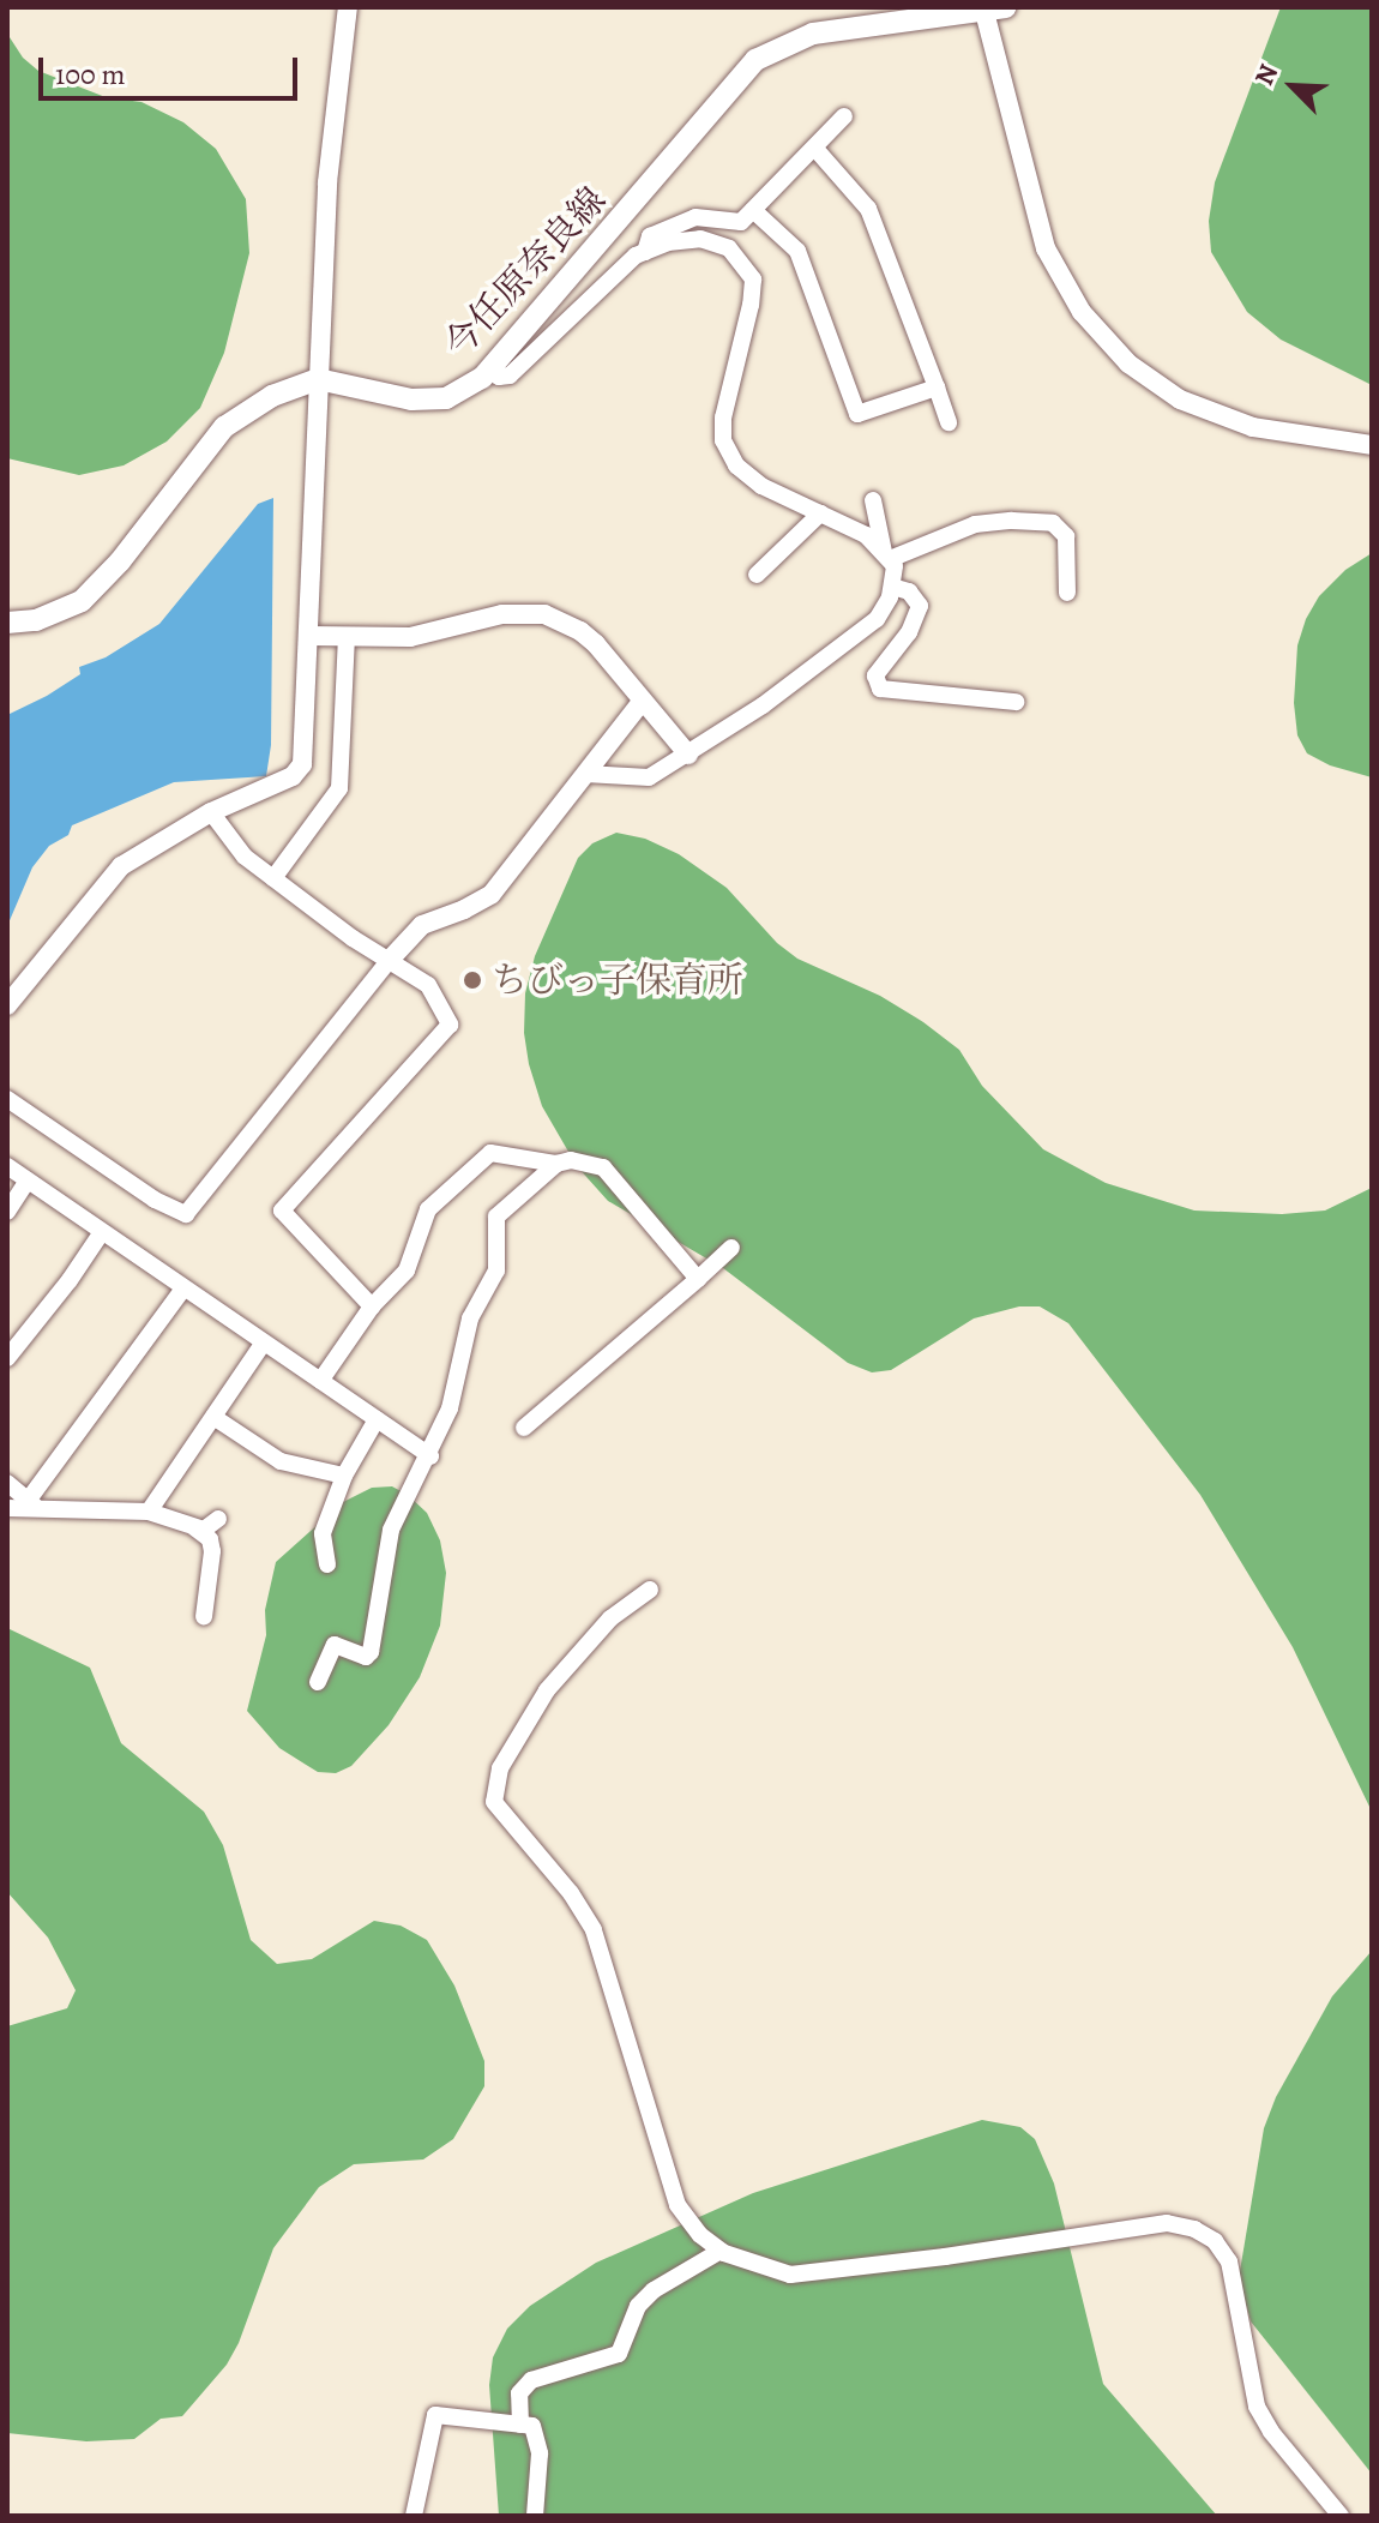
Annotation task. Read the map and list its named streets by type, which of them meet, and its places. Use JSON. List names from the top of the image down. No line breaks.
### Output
{"streets":{"main road":["今任原奈良線"]},"places":["ちびっ子保育所"],"scale_bar":"100 m","north":"top left"}
